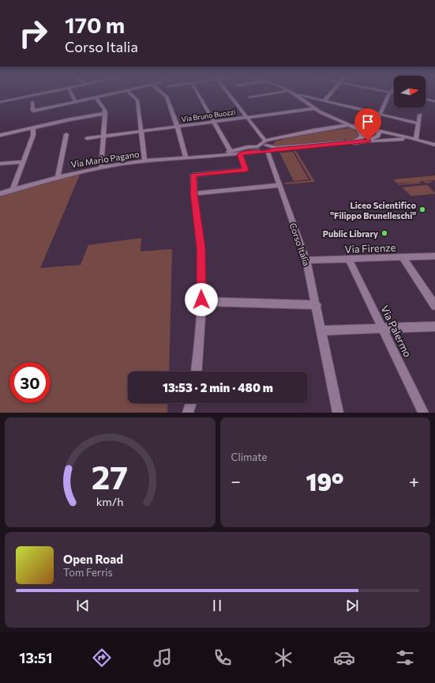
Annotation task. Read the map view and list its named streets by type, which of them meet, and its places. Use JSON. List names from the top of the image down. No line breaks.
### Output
{"streets":{"street":["Via Bruno Buozzi","Via Mario Pagano","Corso Italia","Via Firenze","Via Palermo"]},"crossings":[["Via Mario Pagano","Corso Italia"],["Corso Italia","Via Firenze"],["Via Firenze","Via Palermo"]],"places":["Liceo Scientifico \"Filippo Brunelleschi\"","Public Library"],"north":"right","page":{"turn":["170 m","Corso Italia"],"limit":"30","trip":"13:53 · 2 min · 480 m","tile":"Climate","heat":["−","19°","+"],"song":["Open Road","Tom Ferris"],"tabs":"13:51","gauge":["27","km/h"]}}
